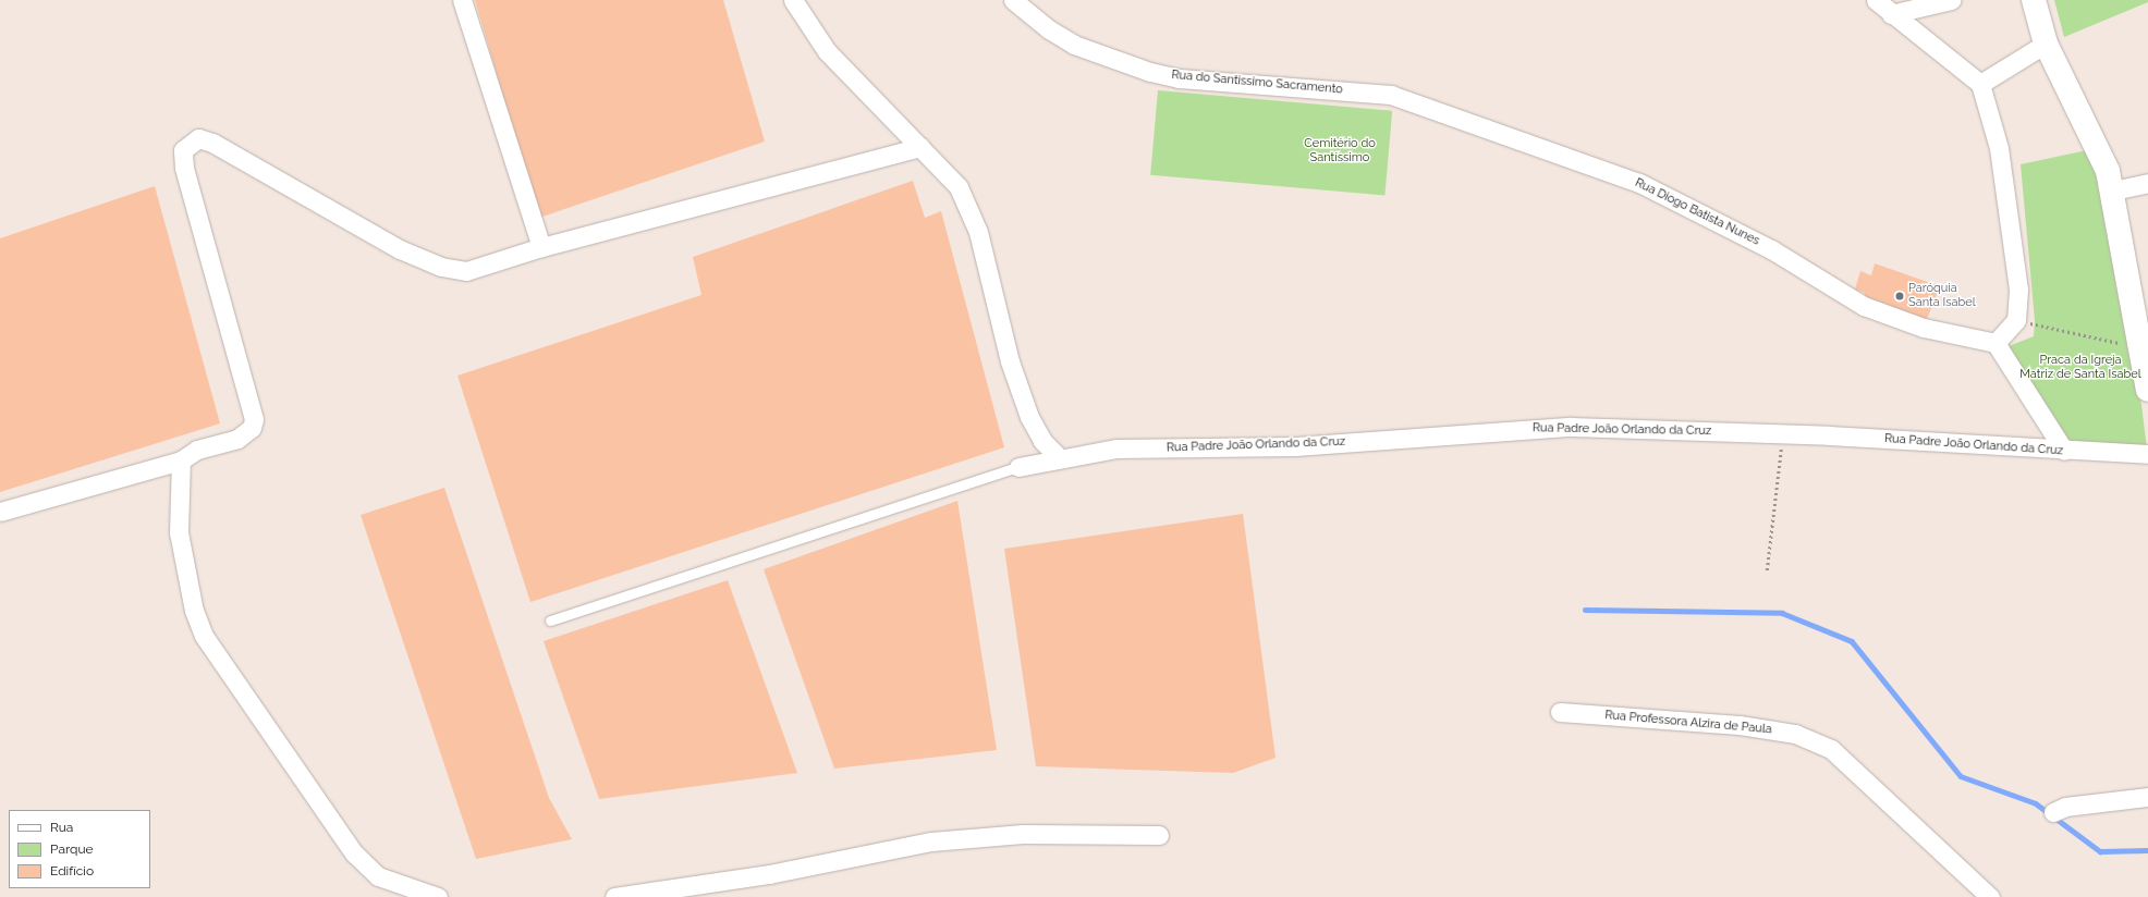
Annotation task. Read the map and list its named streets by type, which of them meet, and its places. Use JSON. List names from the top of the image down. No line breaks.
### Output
{"streets":{"street":["Rua do Santissimo Sacramento","Rua Diogo Batista Nunes","Rua Padre João Orlando da Cruz","Rua Professora Alzira de Paula"]},"crossings":[["Rua do Santissimo Sacramento","Rua Diogo Batista Nunes"]],"parks":["Cemitério do Santíssimo","Praca da Igreja Matriz de Santa Isabel"],"places":["Paróquia Santa Isabel"],"legend":["Rua","Parque","Edifício"]}
